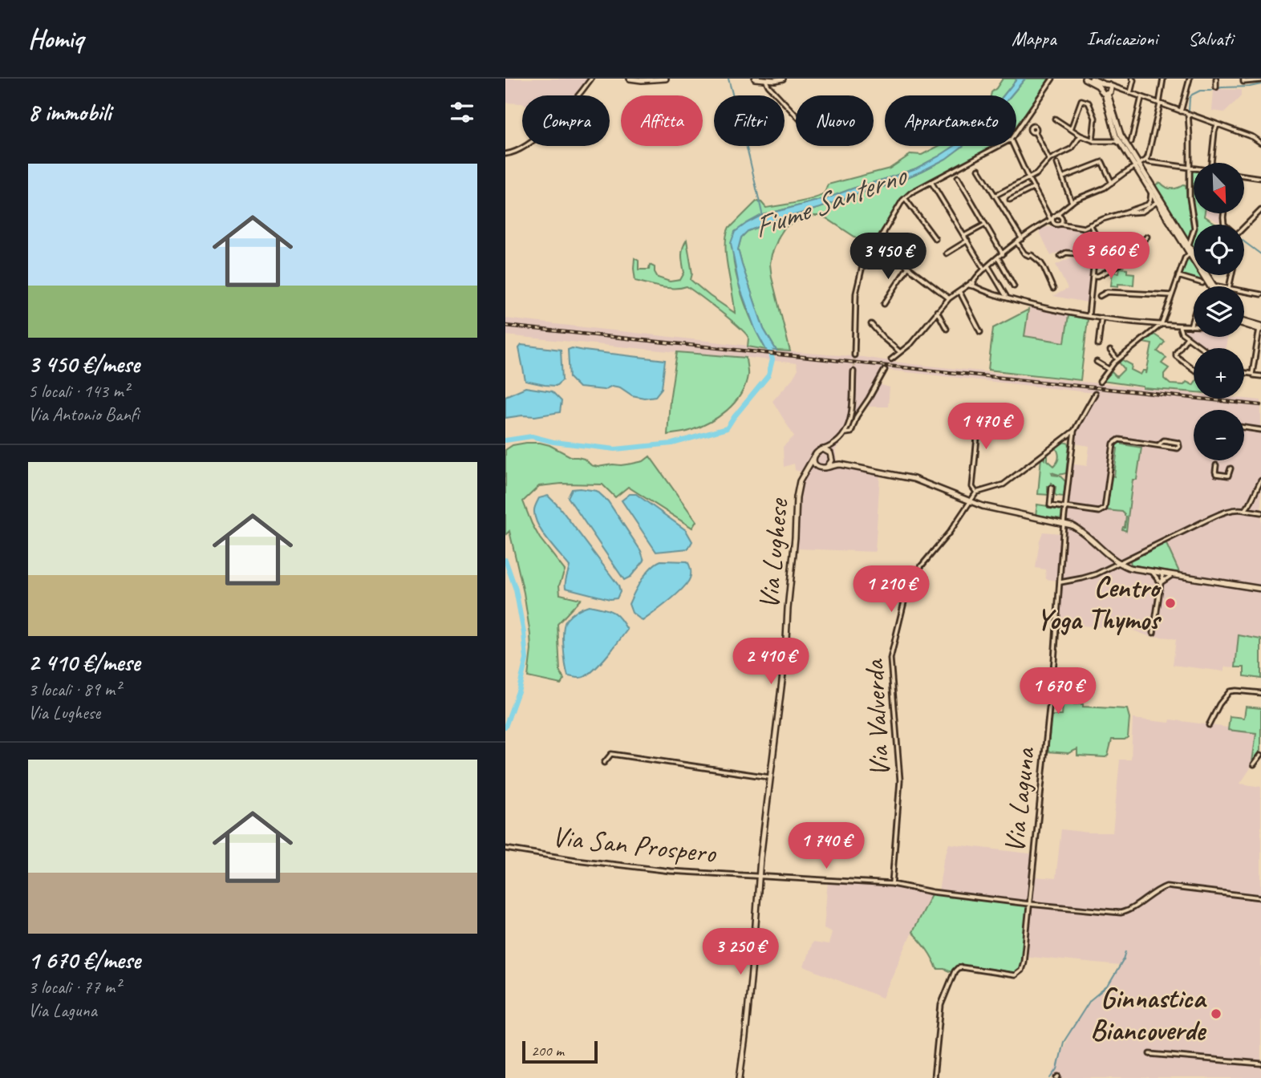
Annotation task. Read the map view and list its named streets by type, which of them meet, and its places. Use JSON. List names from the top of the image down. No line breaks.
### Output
{"streets":{"main road":["Via Lughese"],"street":["Via Valverda","Via Laguna","Via San Prospero"]},"crossings":[["Via Lughese","Via San Prospero"]],"water":["Fiume Santerno"],"places":["Centro Yoga Thymos","Ginnastica Biancoverde"],"scale_bar":"200 m","north":"bottom right","page":{"header":"Homiq","nav":["Mappa","Indicazioni","Salvati"],"heading":"8 immobili","chip":["Compra","Affitta","Filtri","Nuovo","Appartamento"],"list":[{"name":"3 450 €/mese","note":"5 locali · 143 m² · Via Antonio Banfi"},{"name":"2 410 €/mese","note":"3 locali · 89 m² · Via Lughese"},{"name":"1 670 €/mese","note":"3 locali · 77 m² · Via Laguna"}],"map_buttons":["+","−"],"price":["3 660 €","3 450 €","1 470 €","1 210 €","2 410 €","1 670 €","1 740 €","3 250 €"],"scale":"200 m"}}
